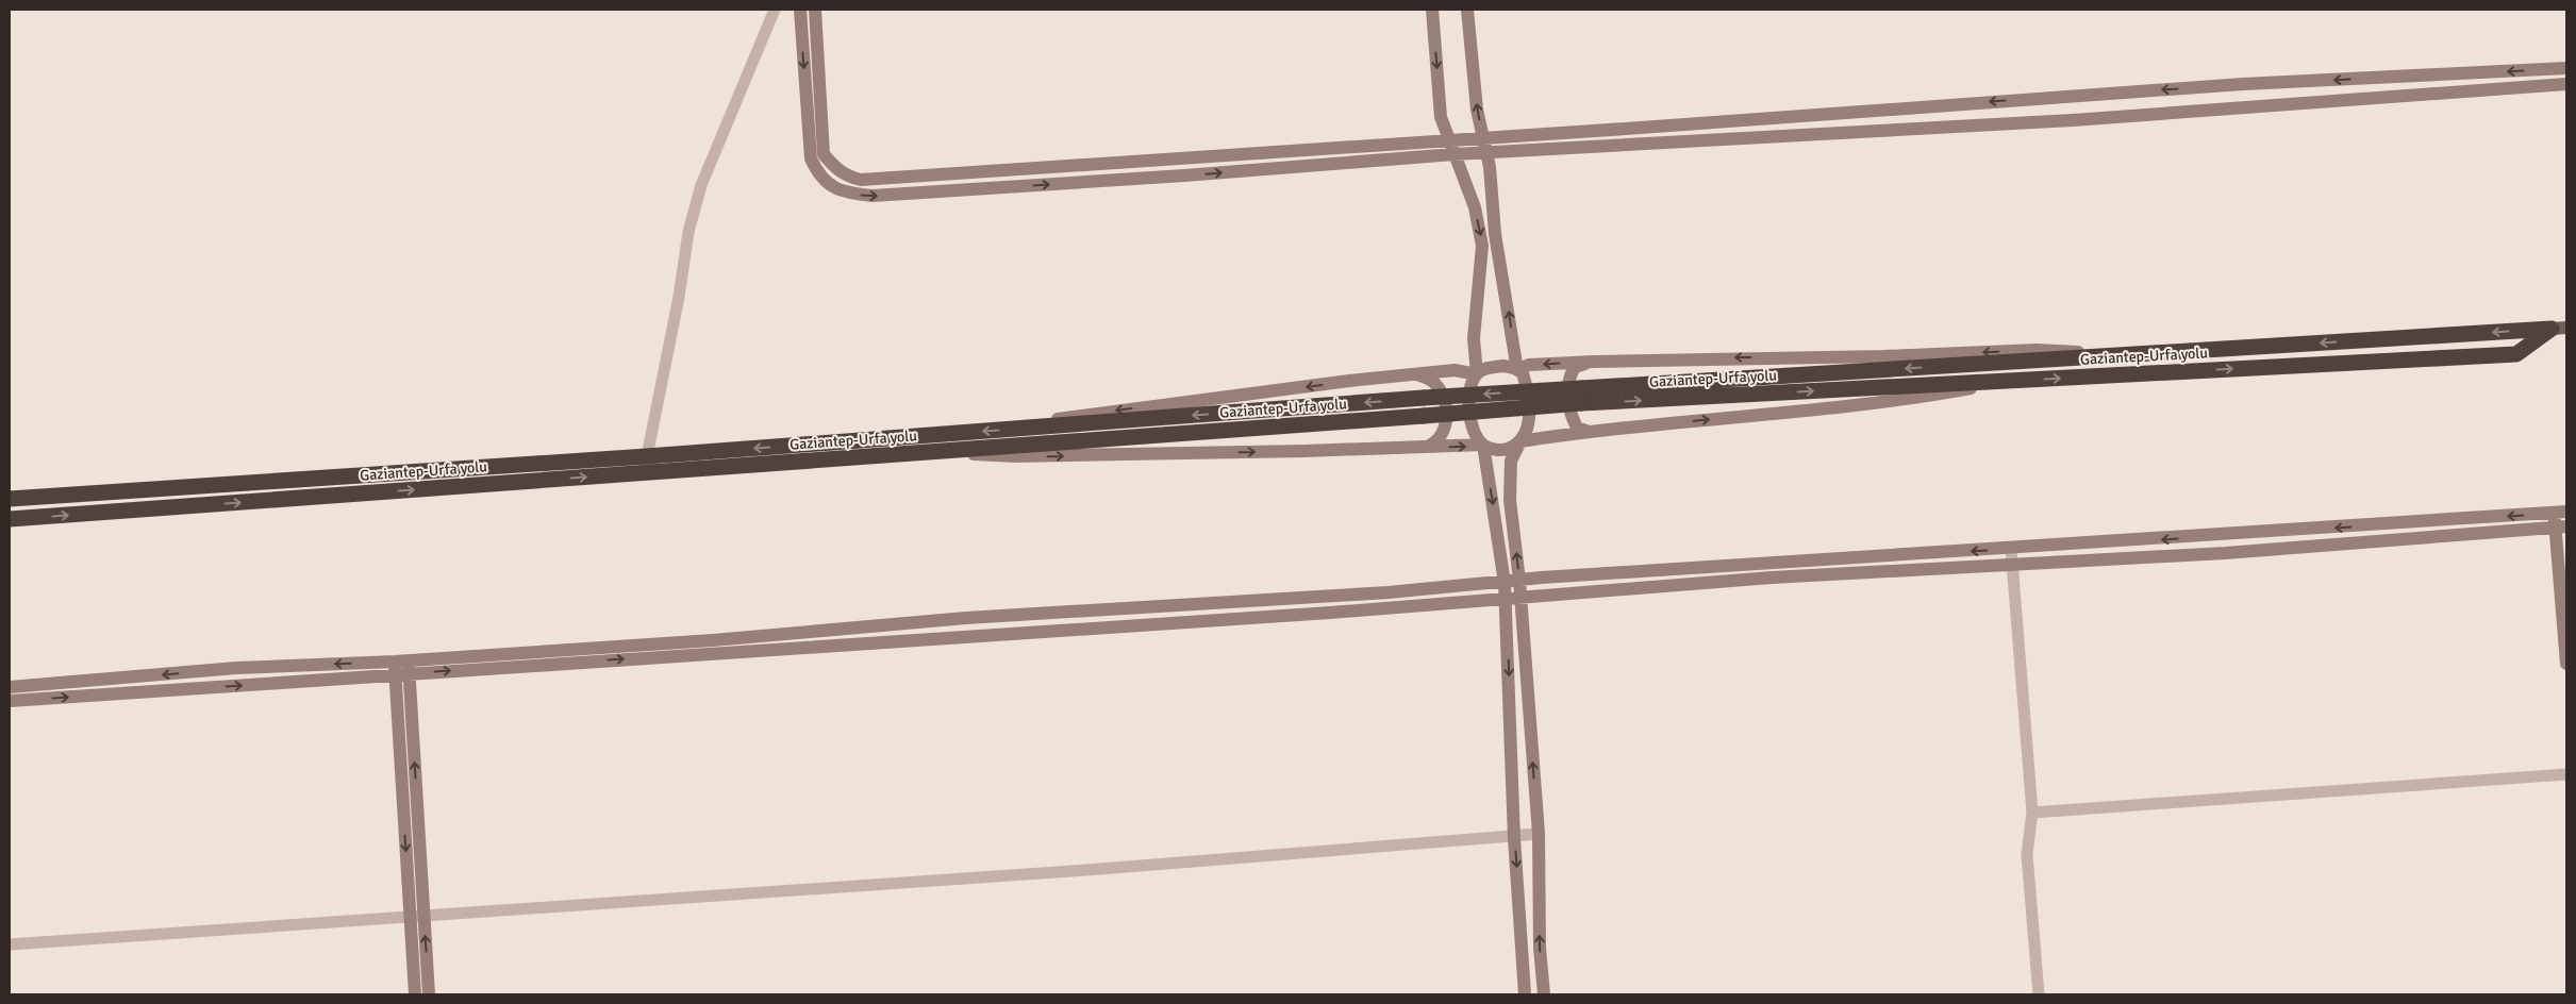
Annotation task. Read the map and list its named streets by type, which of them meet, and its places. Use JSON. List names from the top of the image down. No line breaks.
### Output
{"streets":{"highway":["Gaziantep-Urfa yolu"]}}
